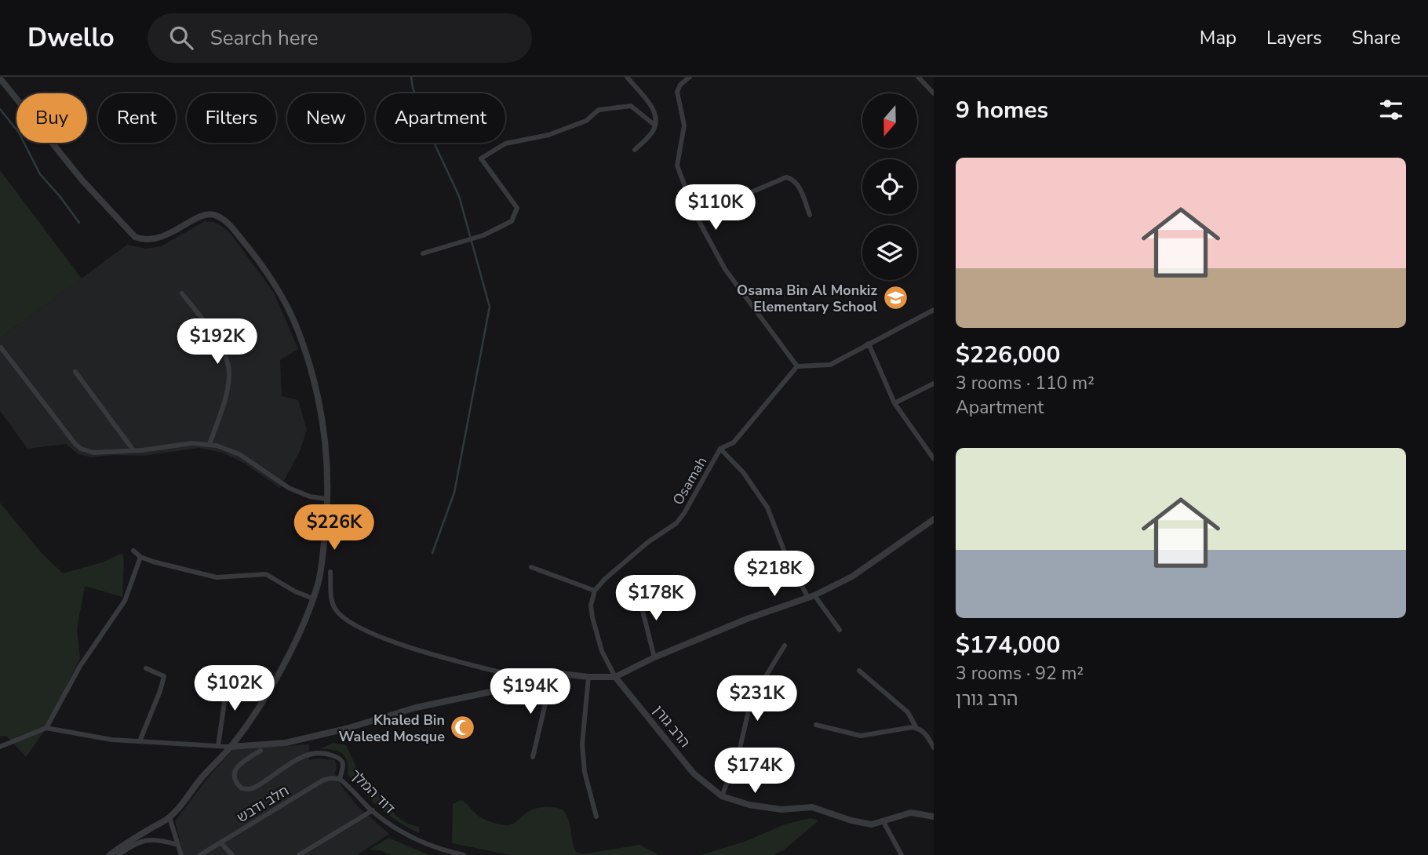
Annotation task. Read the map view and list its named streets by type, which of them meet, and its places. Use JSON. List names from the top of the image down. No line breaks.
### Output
{"streets":{"street":["Osamah","הרב גורן","דוד המלך","חלב ודבש"]},"crossings":[["דוד המלך","חלב ודבש"]],"places":{"school or university":["Osama Bin Al Monkiz Elementary School"],"mosque":["Khaled Bin Waleed Mosque"]},"north":"bottom","page":{"header":"Dwello","search":"Search here","nav":["Map","Layers","Share"],"heading":"9 homes","chip":["Buy","Rent","Filters","New","Apartment"],"list":[{"name":"$226,000","note":"3 rooms · 110 m² · Apartment"},{"name":"$174,000","note":"3 rooms · 92 m² · הרב גורן"}],"price":["$110K","$192K","$226K","$218K","$178K","$102K","$194K","$231K","$174K"]}}
